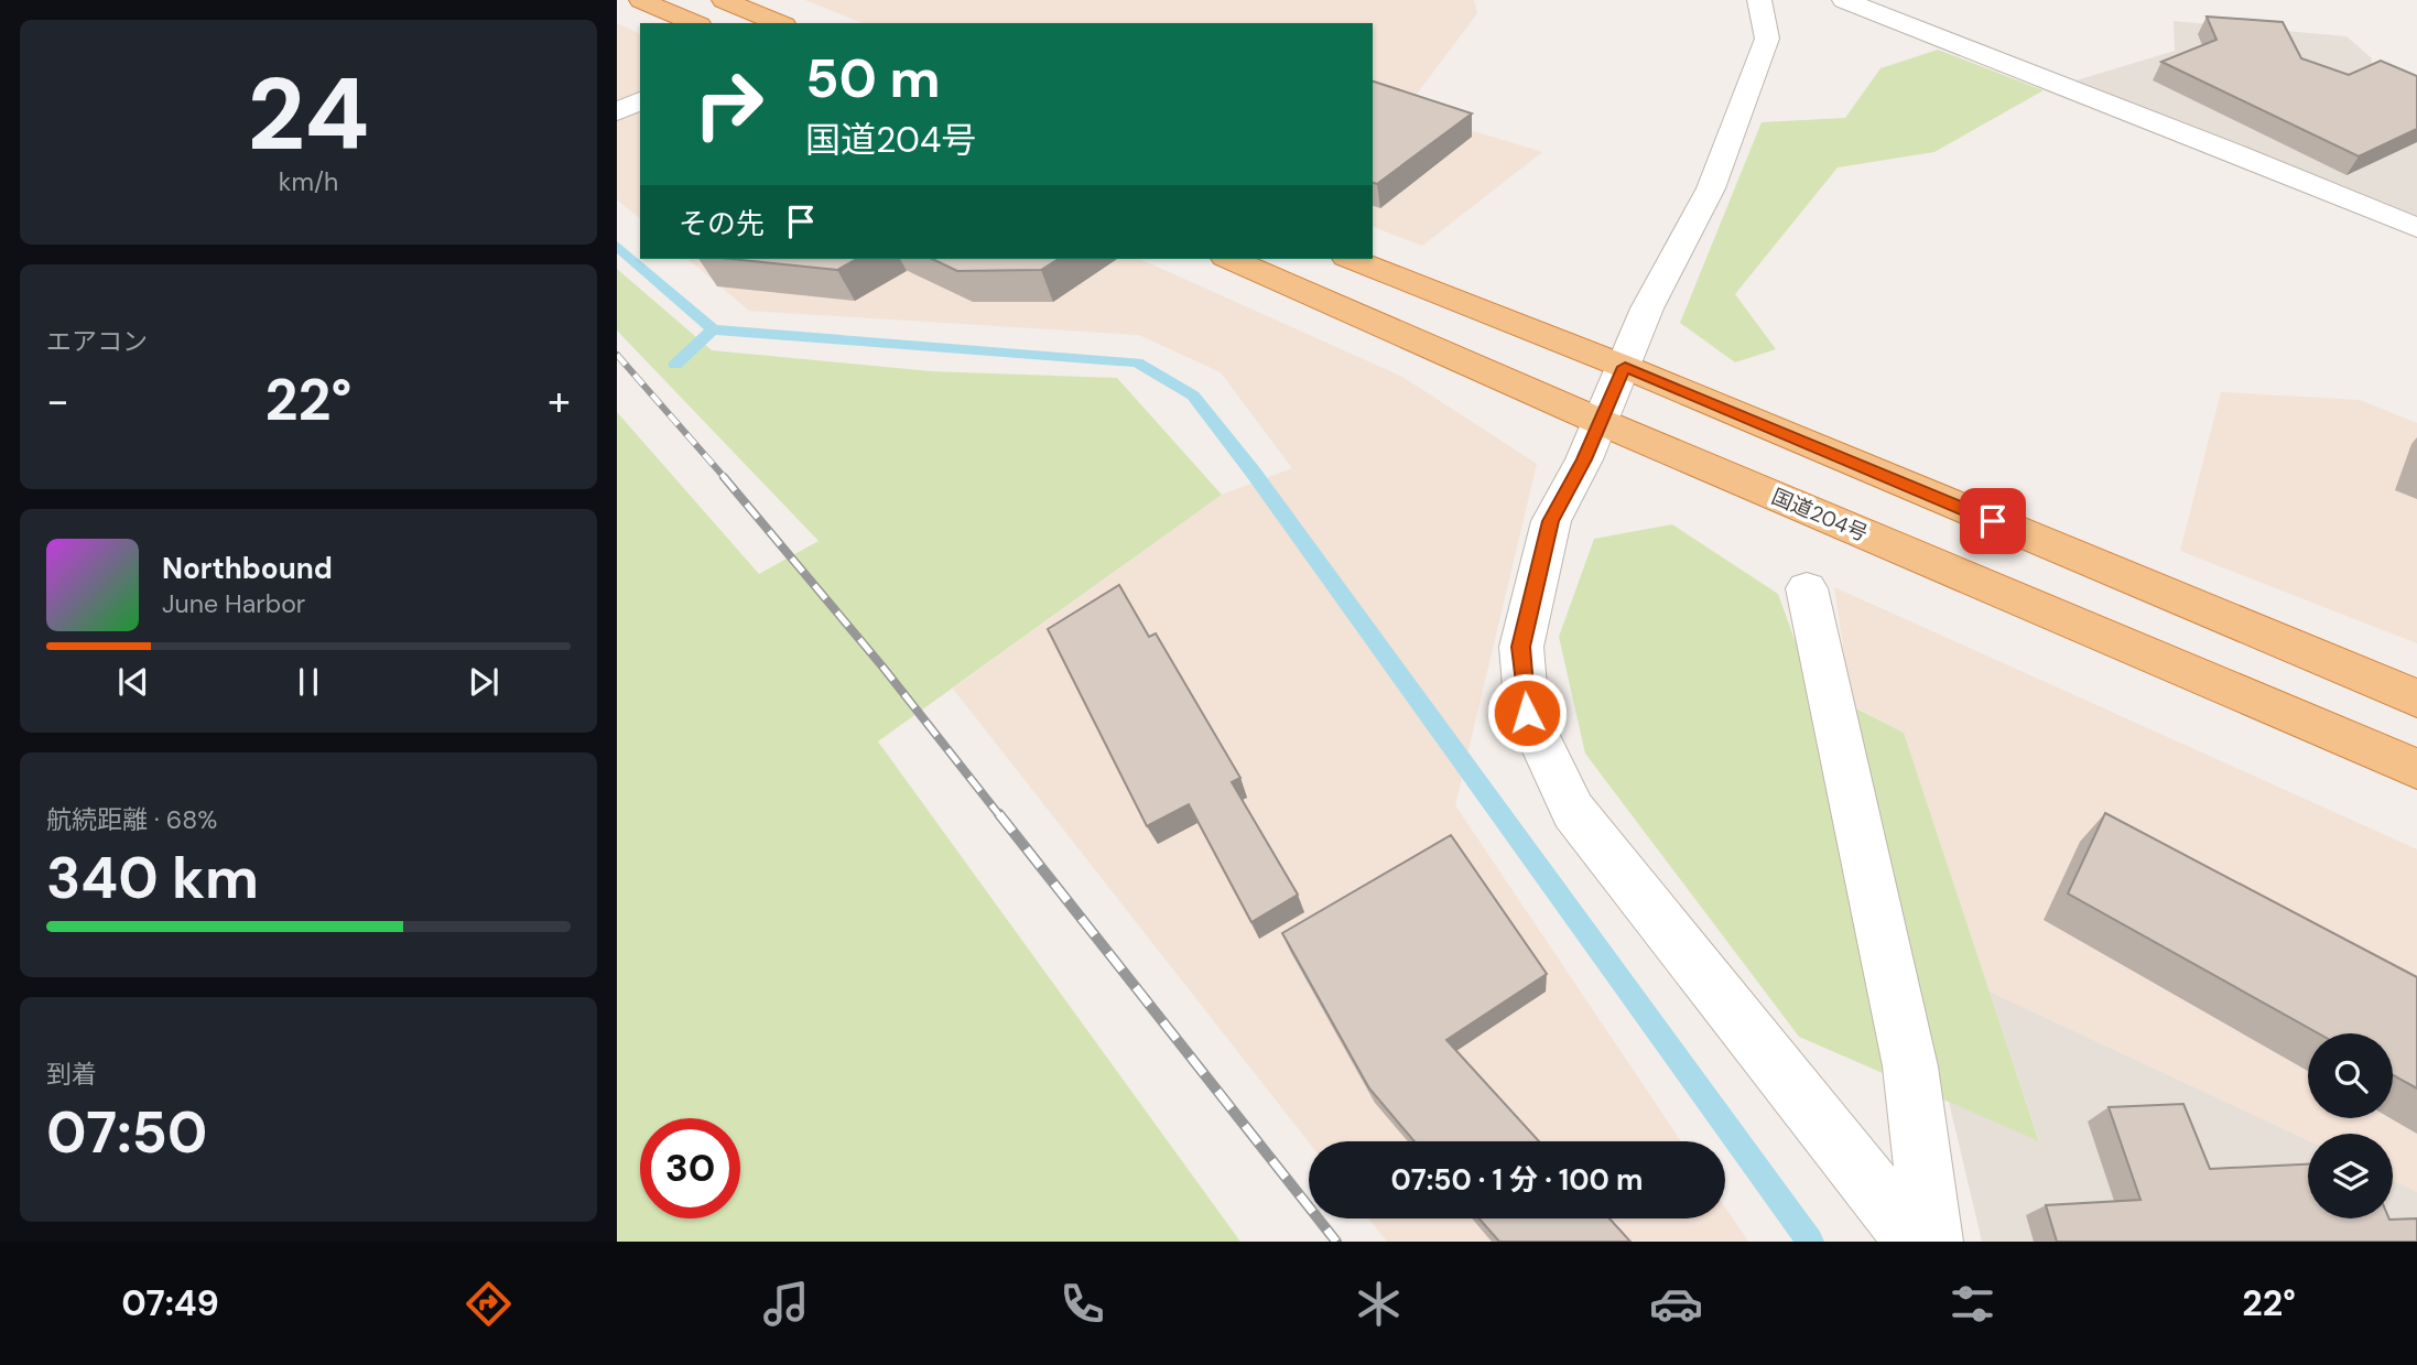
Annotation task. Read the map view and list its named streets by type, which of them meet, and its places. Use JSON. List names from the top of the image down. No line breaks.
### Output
{"streets":{"highway":["国道204号"]},"page":{"tile":[["24","km/h"],"エアコン",["航続距離 · 68%","340 km"],["到着","07:50"]],"turn":["50 m","国道204号"],"then":"その先","heat":["−","22°","+"],"song":["Northbound","June Harbor"],"limit":"30","trip":"07:50 · 1 分 · 100 m","tabs":["07:49","22°"]}}
